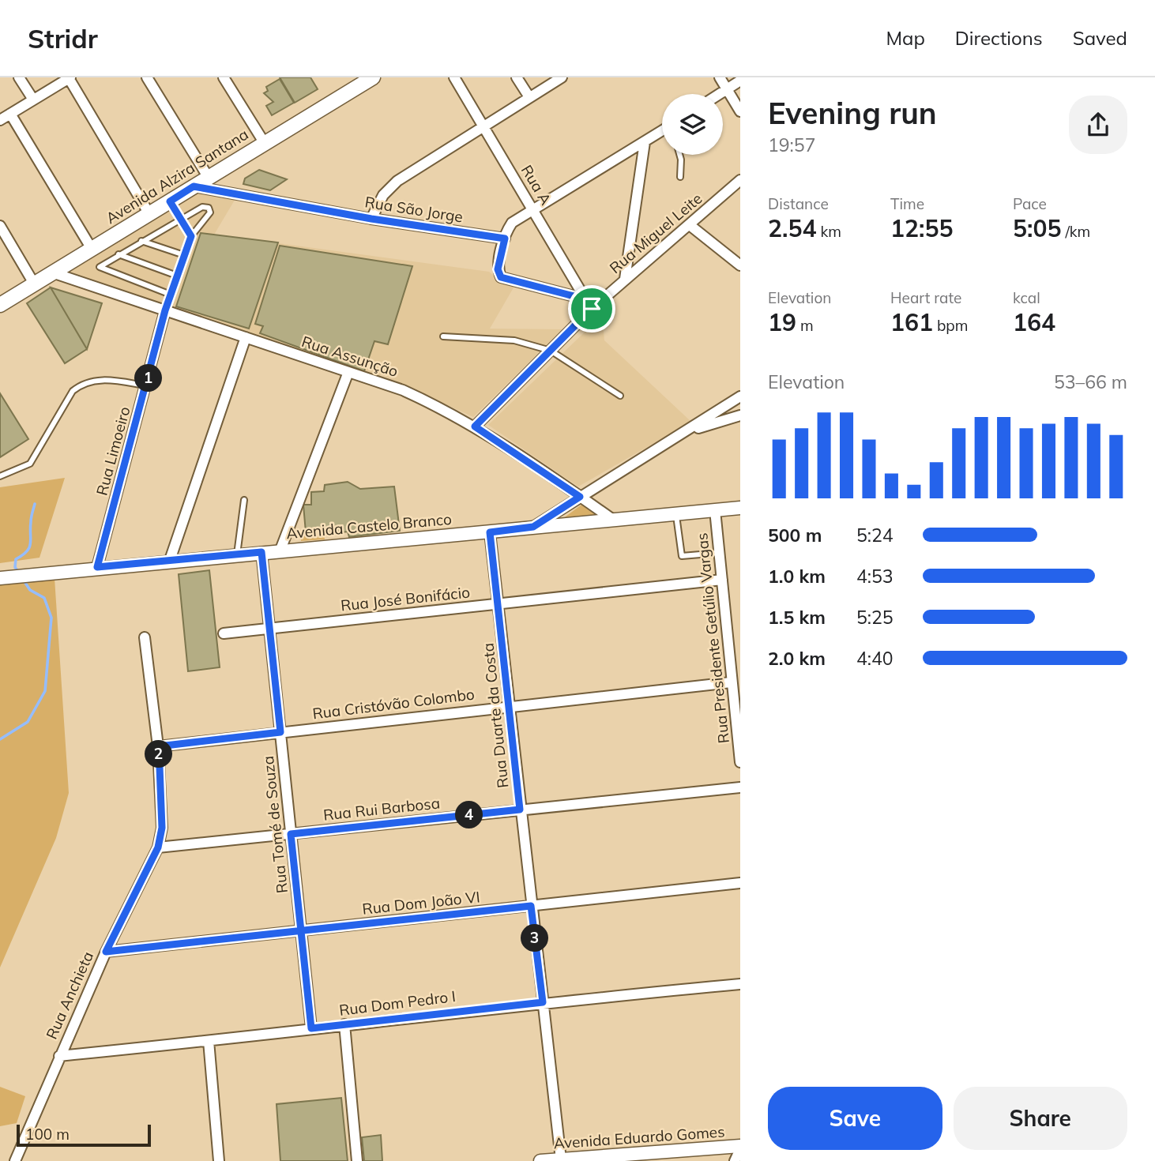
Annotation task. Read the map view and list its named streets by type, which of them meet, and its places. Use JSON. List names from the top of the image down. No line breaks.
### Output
{"streets":{"main road":["Avenida Alzira Santana"],"street":["Rua A","Rua São Jorge","Rua Miguel Leite","Rua Assunção","Rua Limoeiro","Avenida Castelo Branco","Rua José Bonifácio","Rua Presidente Getúlio Vargas","Rua Cristóvão Colombo","Rua Duarte da Costa","Rua Rui Barbosa","Rua Tomé de Souza","Rua Dom João VI","Rua Anchieta","Rua Dom Pedro I","Avenida Eduardo Gomes"]},"crossings":[["Avenida Alzira Santana","Rua São Jorge"],["Avenida Alzira Santana","Rua Assunção"],["Rua A","Rua Miguel Leite"],["Rua Miguel Leite","Rua Assunção"],["Rua Assunção","Rua Limoeiro"],["Rua Assunção","Avenida Castelo Branco"],["Rua Limoeiro","Avenida Castelo Branco"],["Avenida Castelo Branco","Rua Presidente Getúlio Vargas"],["Avenida Castelo Branco","Rua Duarte da Costa"],["Avenida Castelo Branco","Rua Tomé de Souza"],["Rua José Bonifácio","Rua Presidente Getúlio Vargas"],["Rua José Bonifácio","Rua Duarte da Costa"],["Rua José Bonifácio","Rua Tomé de Souza"],["Rua Presidente Getúlio Vargas","Rua Cristóvão Colombo"],["Rua Cristóvão Colombo","Rua Duarte da Costa"],["Rua Cristóvão Colombo","Rua Tomé de Souza"],["Rua Cristóvão Colombo","Rua Anchieta"],["Rua Duarte da Costa","Rua Rui Barbosa"],["Rua Duarte da Costa","Rua Dom João VI"],["Rua Duarte da Costa","Rua Dom Pedro I"],["Rua Duarte da Costa","Avenida Eduardo Gomes"],["Rua Rui Barbosa","Rua Tomé de Souza"],["Rua Rui Barbosa","Rua Anchieta"],["Rua Tomé de Souza","Rua Dom João VI"],["Rua Tomé de Souza","Rua Dom Pedro I"],["Rua Dom João VI","Rua Anchieta"],["Rua Anchieta","Rua Dom Pedro I"]],"scale_bar":"100 m","page":{"header":"Stridr","nav":["Map","Directions","Saved"],"heading":["Evening run","19:57"],"stats":[["Distance","2.54 km"],["Time","12:55"],["Pace","5:05 /km"],["Elevation","19 m"],["Heart rate","161 bpm"],["kcal","164"]],"chart":["Elevation","53–66 m"],"pins":["1","2","4","3"],"list":[{"name":"500 m","note":"5:24"},{"name":"1.0 km","note":"4:53"},{"name":"1.5 km","note":"5:25"},{"name":"2.0 km","note":"4:40"}],"buttons":["Save","Share"],"scale":"100 m"}}
